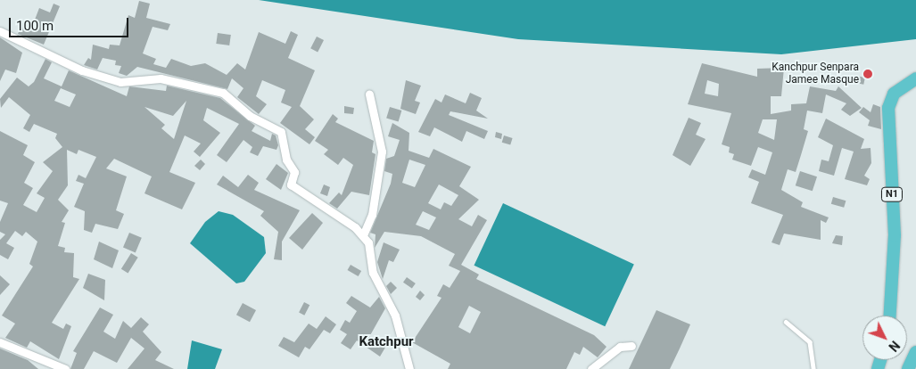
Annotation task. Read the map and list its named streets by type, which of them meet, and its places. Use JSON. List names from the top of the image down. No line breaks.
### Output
{"streets":{"highway":["N1"]},"districts":["Katchpur"],"places":["Kanchpur Senpara Jamee Masque"],"scale_bar":"100 m","north":"bottom right"}
